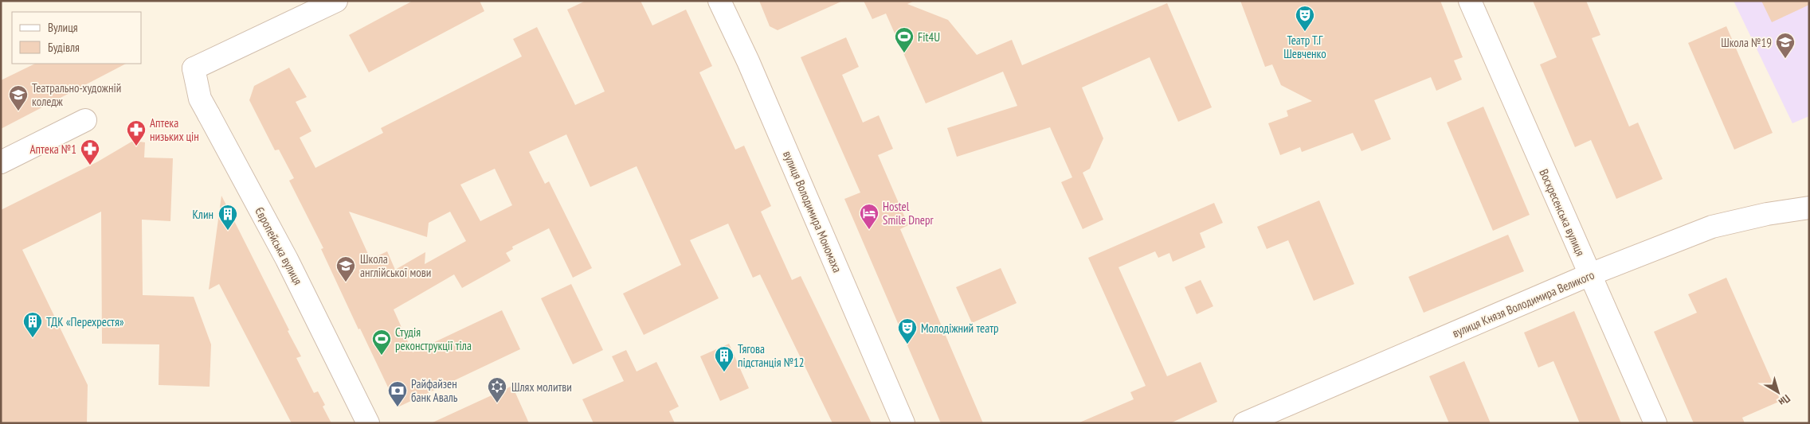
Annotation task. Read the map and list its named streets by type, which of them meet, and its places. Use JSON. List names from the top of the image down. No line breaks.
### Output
{"streets":{"main road":["вулиця Володимира Мономаха","Воскресенська вулиця","Європейська вулиця","вулиця Князя Володимира Великого"]},"crossings":[["Воскресенська вулиця","вулиця Князя Володимира Великого"]],"places":{"theatre":["Театр Т.Г Шевченко","Молодіжний театр"],"sports":["Fit4U","Студія реконструкції тіла"],"school or university":["Школа №19","Театрально-художній коледж","Школа англійської мови"],"pharmacy":["Аптека низьких цін","Аптека №1"],"hotel":["Hostel Smile Dnepr"],"building":["Клин","ТДК «Перехрестя»","Тягова пiдстанцiя №12"],"synagogue":["Шлях молитви"],"bank":["Райфайзен банк Аваль"]},"legend":["Вулиця","Будівля"],"north":"bottom right"}
